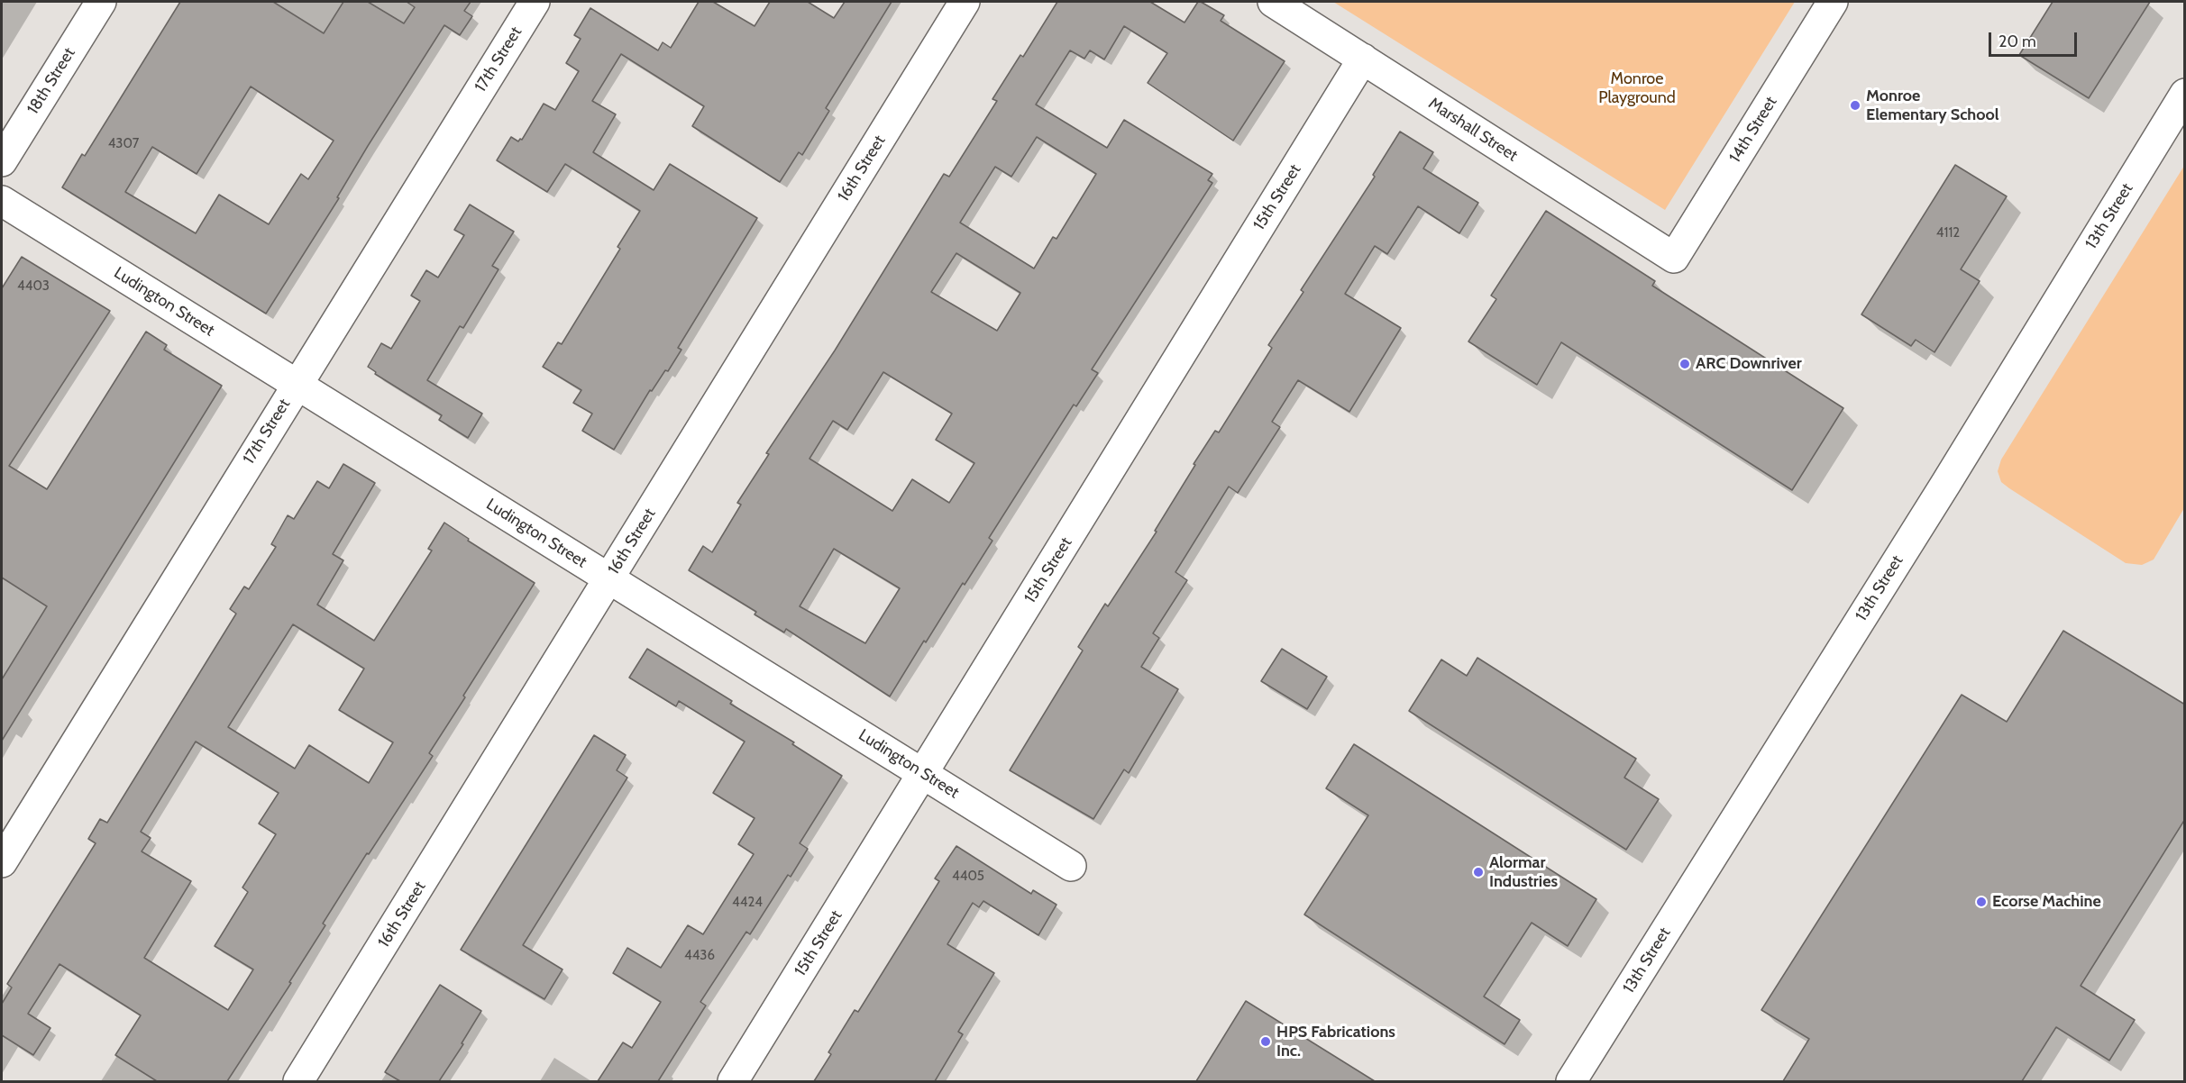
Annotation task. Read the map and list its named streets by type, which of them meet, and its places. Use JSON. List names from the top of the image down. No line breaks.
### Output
{"streets":{"street":["17th Street","18th Street","Marshall Street","14th Street","16th Street","15th Street","13th Street","Ludington Street"]},"crossings":[["17th Street","Ludington Street"],["Marshall Street","14th Street"],["Marshall Street","15th Street"],["16th Street","Ludington Street"],["15th Street","Ludington Street"]],"parks":["Monroe Playground"],"places":["Monroe Elementary School","ARC Downriver","Alormar Industries","Ecorse Machine","HPS Fabrications Inc."],"house_numbers":["4307","4112","4403","4405","4424","4436"],"scale_bar":"20 m"}
